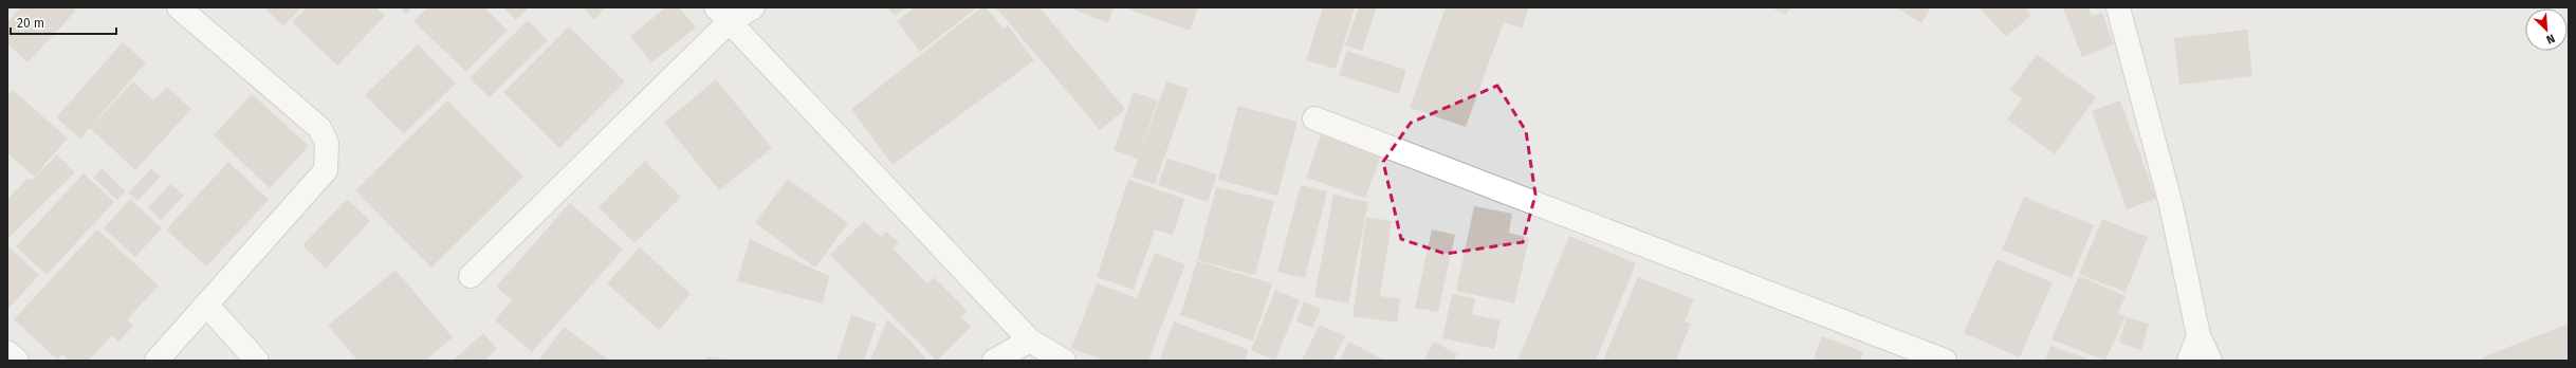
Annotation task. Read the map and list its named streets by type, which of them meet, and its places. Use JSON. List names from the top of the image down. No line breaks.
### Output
{"scale_bar":"20 m","north":"bottom right"}
